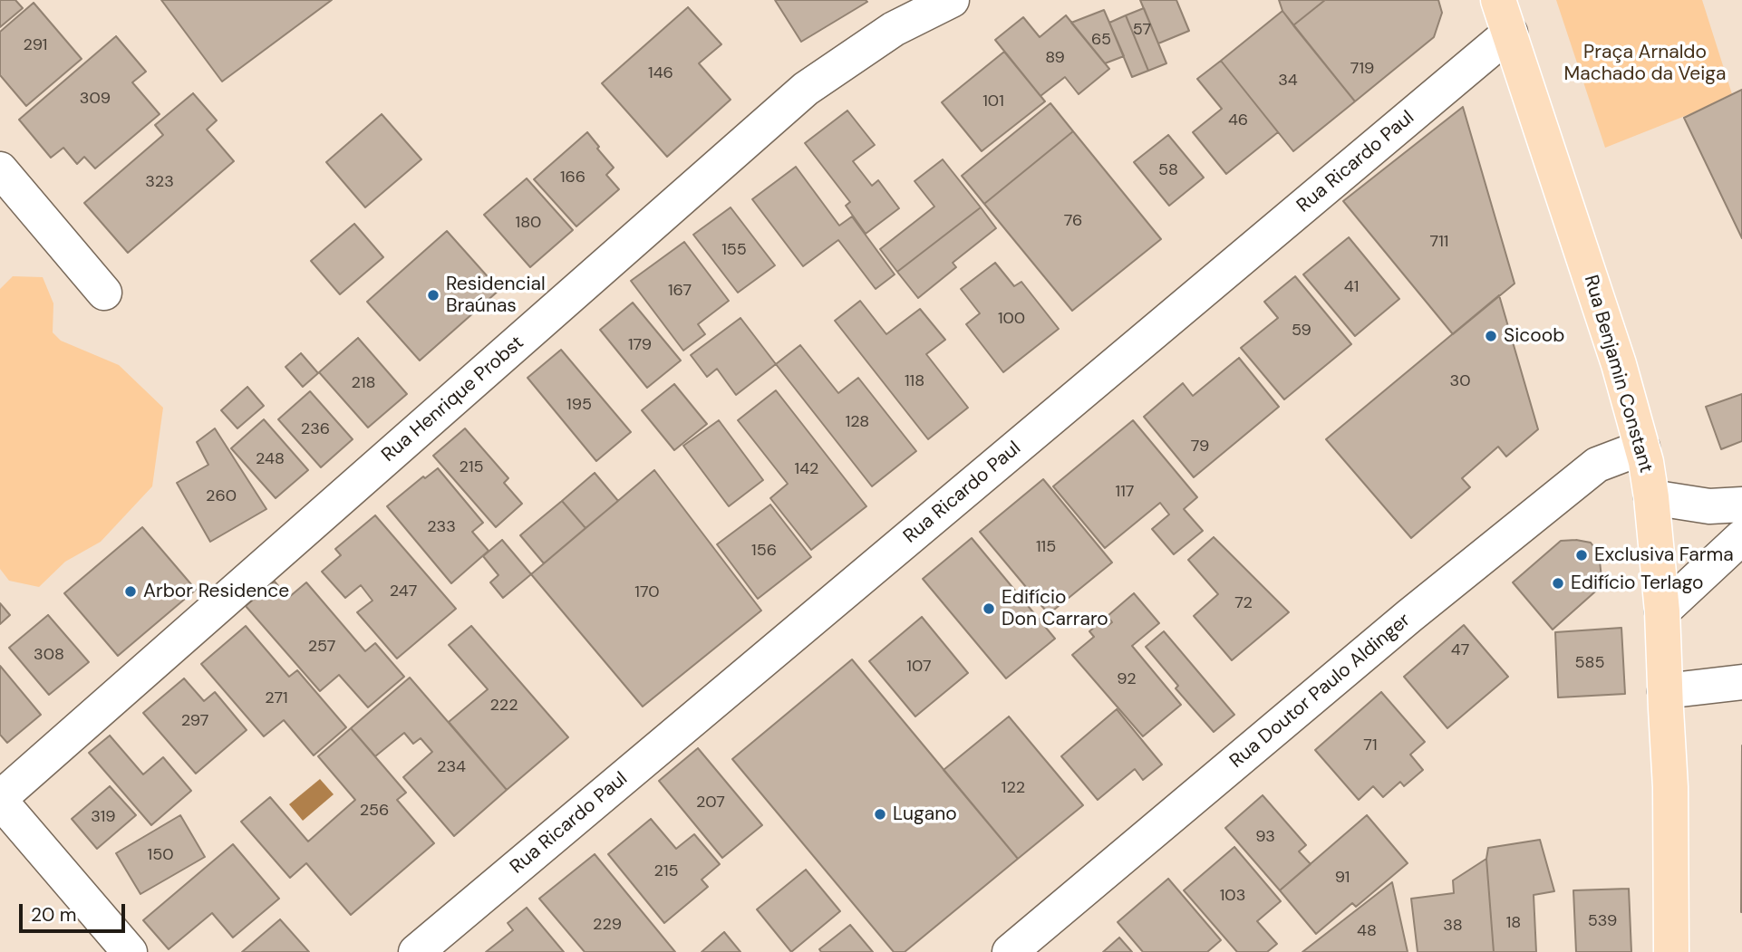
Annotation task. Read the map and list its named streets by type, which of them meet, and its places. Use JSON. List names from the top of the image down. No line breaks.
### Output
{"streets":{"main road":["Rua Benjamin Constant"],"street":["Rua Ricardo Paul","Rua Henrique Probst","Rua Doutor Paulo Aldinger"]},"crossings":[["Rua Ricardo Paul","Rua Benjamin Constant"],["Rua Benjamin Constant","Rua Doutor Paulo Aldinger"]],"parks":["Praça Arnaldo Machado da Veiga"],"places":["Residencial Braúnas","Sicoob","Exclusiva Farma","Edifício Terlago","Arbor Residence","Edifício Don Carraro","Lugano"],"house_numbers":["57","65","291","89","719","146","34","309","101","46","58","166","323","76","180","711","155","41","167","100","59","179","118","30","218","195","128","236","79","248","215","142","117","260","233","115","156","247","170","72","257","47","308","585","107","92","271","222","297","71","234","122","207","256","319","93","150","215","91","103","539","18","229","38","48"],"scale_bar":"20 m"}
